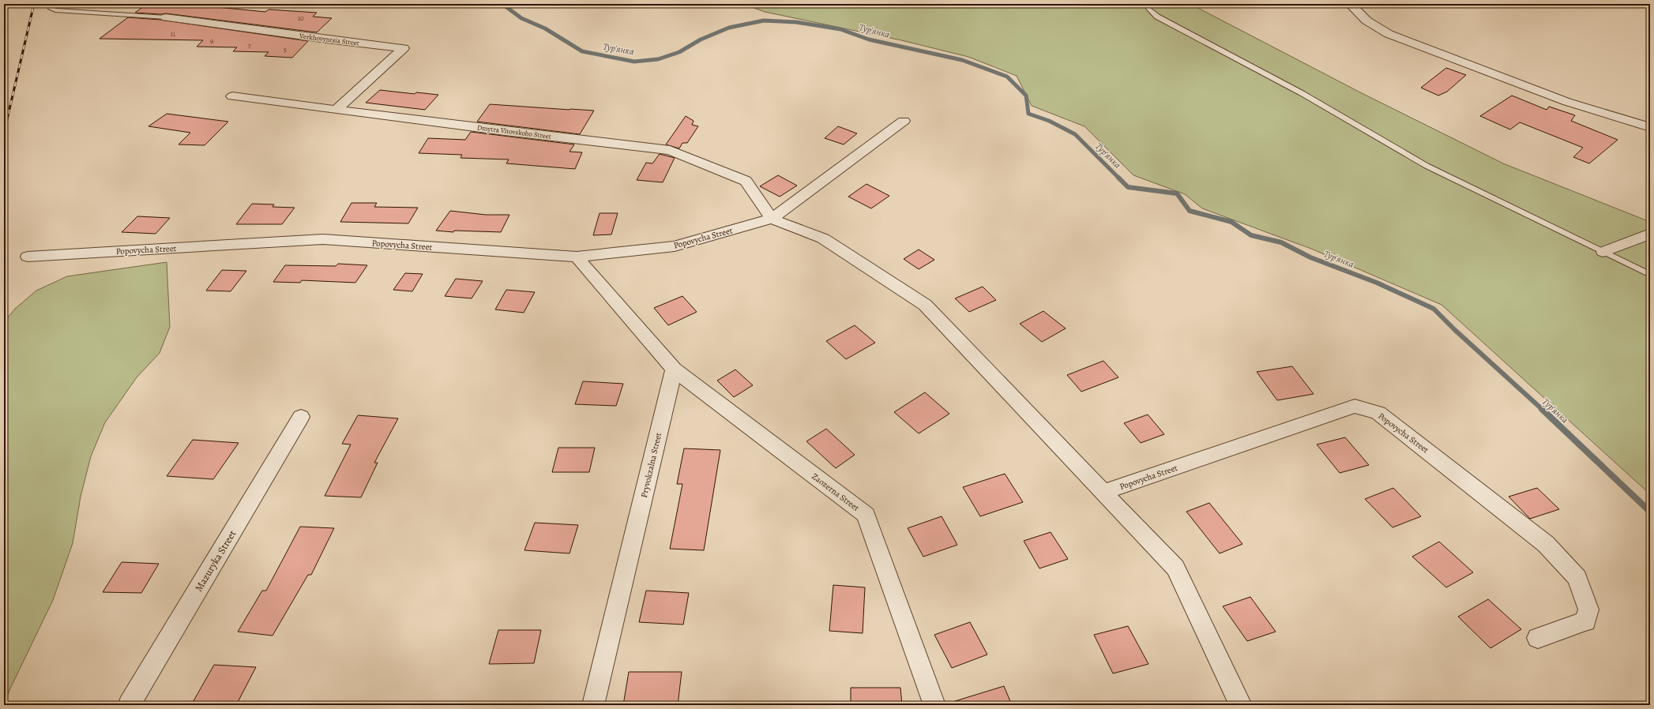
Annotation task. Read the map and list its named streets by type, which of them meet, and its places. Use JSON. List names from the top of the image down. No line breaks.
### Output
{"streets":{"street":["Verkhovyntsia Street","Dmytra Vitovskoho Street","Popovycha Street","Pryvokzalna Street","Zaozerna Street","Mazuryka Street"]},"crossings":[["Verkhovyntsia Street","Dmytra Vitovskoho Street"],["Dmytra Vitovskoho Street","Popovycha Street"],["Pryvokzalna Street","Zaozerna Street"]],"water":["Тур'янка"],"house_numbers":["10","11","9","7","5"]}
